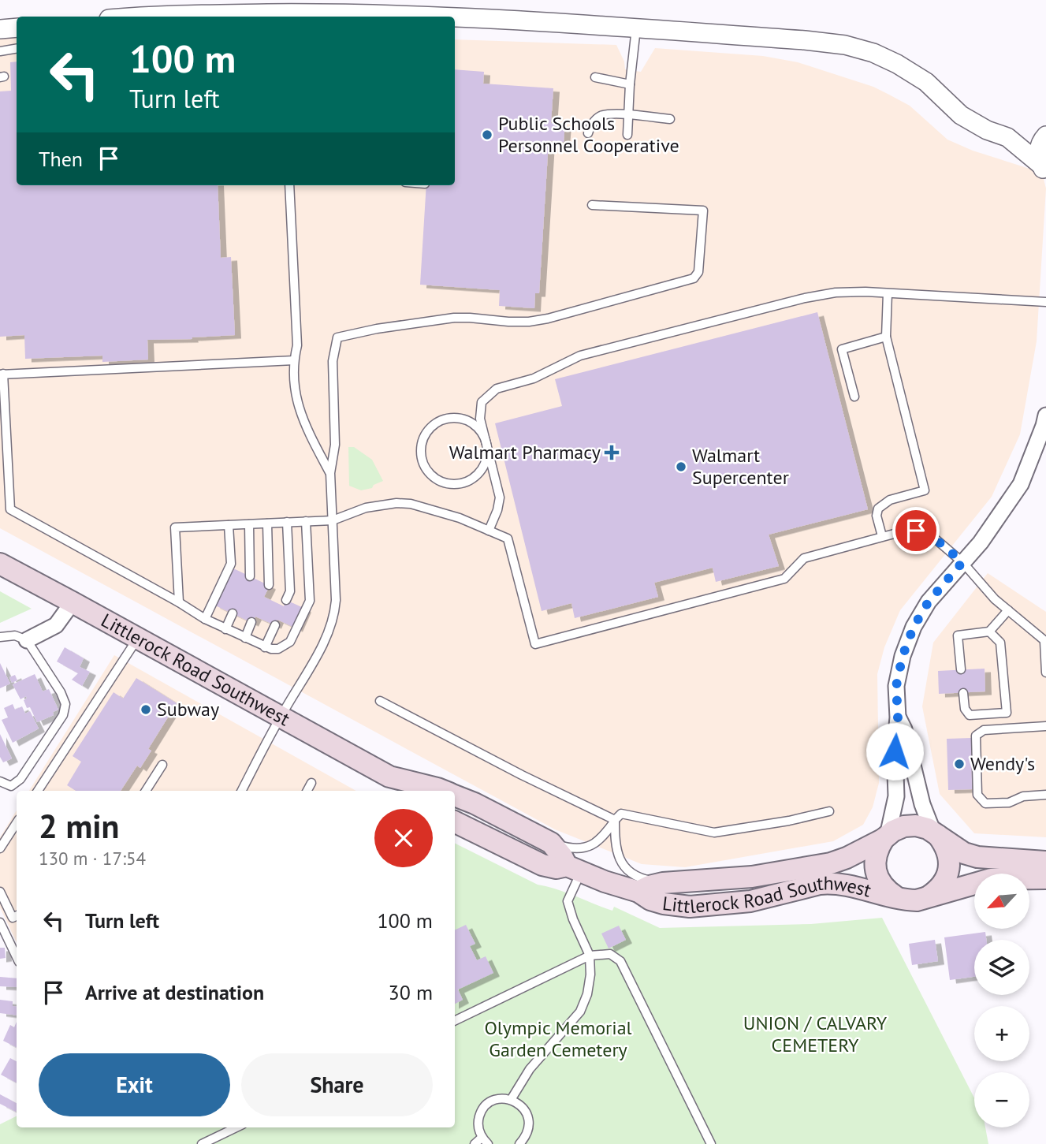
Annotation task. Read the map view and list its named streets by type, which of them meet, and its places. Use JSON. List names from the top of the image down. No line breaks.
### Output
{"streets":{"main road":["Littlerock Road Southwest"]},"parks":["UNION / CALVARY CEMETERY","Olympic Memorial Garden Cemetery"],"places":{"other":["Public Schools Personnel Cooperative","Walmart Supercenter","Subway","Wendy's"],"health":["Walmart Pharmacy"]},"north":"bottom left","page":{"turn":["100 m","Turn left"],"then":"Then","heading":["2 min","130 m · 17:54"],"map_buttons":["+","−"],"list":[{"name":"Turn left","value":"100 m"},{"name":"Arrive at destination","value":"30 m"}],"buttons":["Exit","Share"]}}
